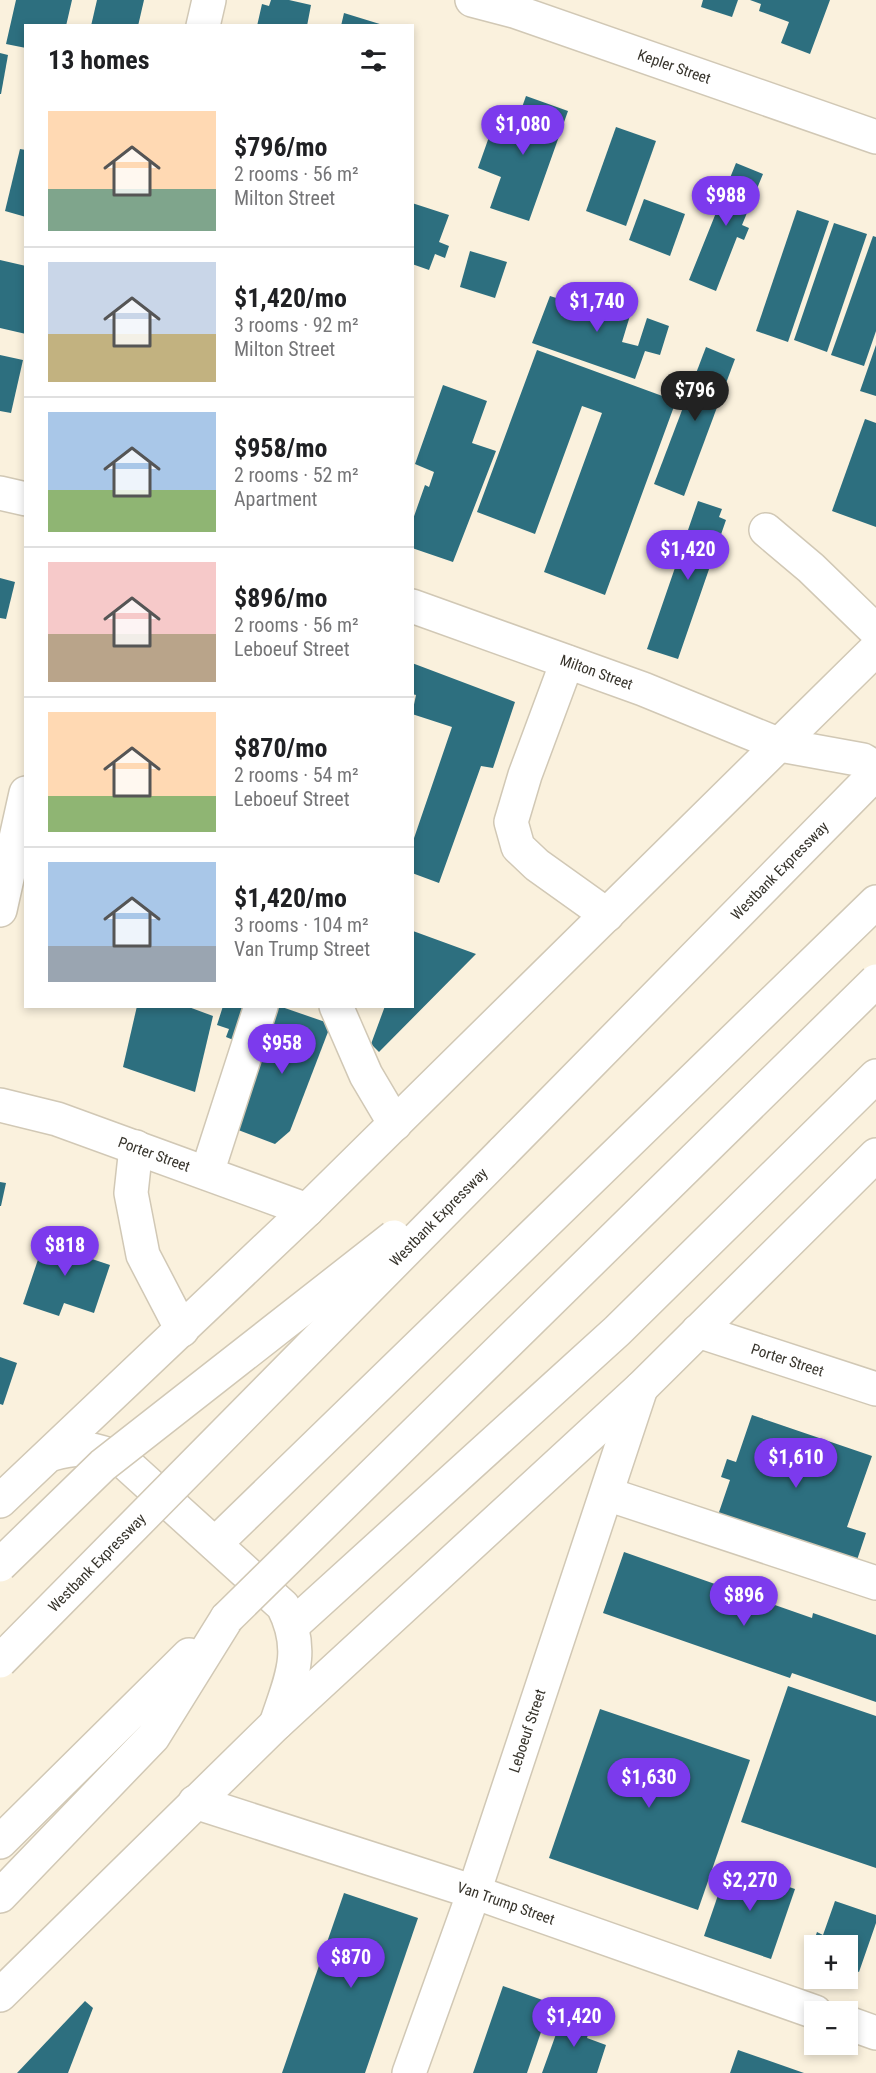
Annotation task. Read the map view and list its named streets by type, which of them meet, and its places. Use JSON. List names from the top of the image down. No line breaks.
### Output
{"streets":{"main road":["Kepler Street","Milton Street","Westbank Expressway","Porter Street","Leboeuf Street","Van Trump Street"]},"crossings":[["Leboeuf Street","Van Trump Street"]],"page":{"heading":"13 homes","list":[{"name":"$796/mo","note":"2 rooms · 56 m² · Milton Street"},{"name":"$1,420/mo","note":"3 rooms · 92 m² · Milton Street"},{"name":"$958/mo","note":"2 rooms · 52 m² · Apartment"},{"name":"$896/mo","note":"2 rooms · 56 m² · Leboeuf Street"},{"name":"$870/mo","note":"2 rooms · 54 m² · Leboeuf Street"},{"name":"$1,420/mo","note":"3 rooms · 104 m² · Van Trump Street"}],"price":["$1,080","$988","$1,740","$796","$1,420","$958","$818","$1,610","$896","$1,630","$2,270","$870","$1,420"],"map_buttons":["+","−"]}}
